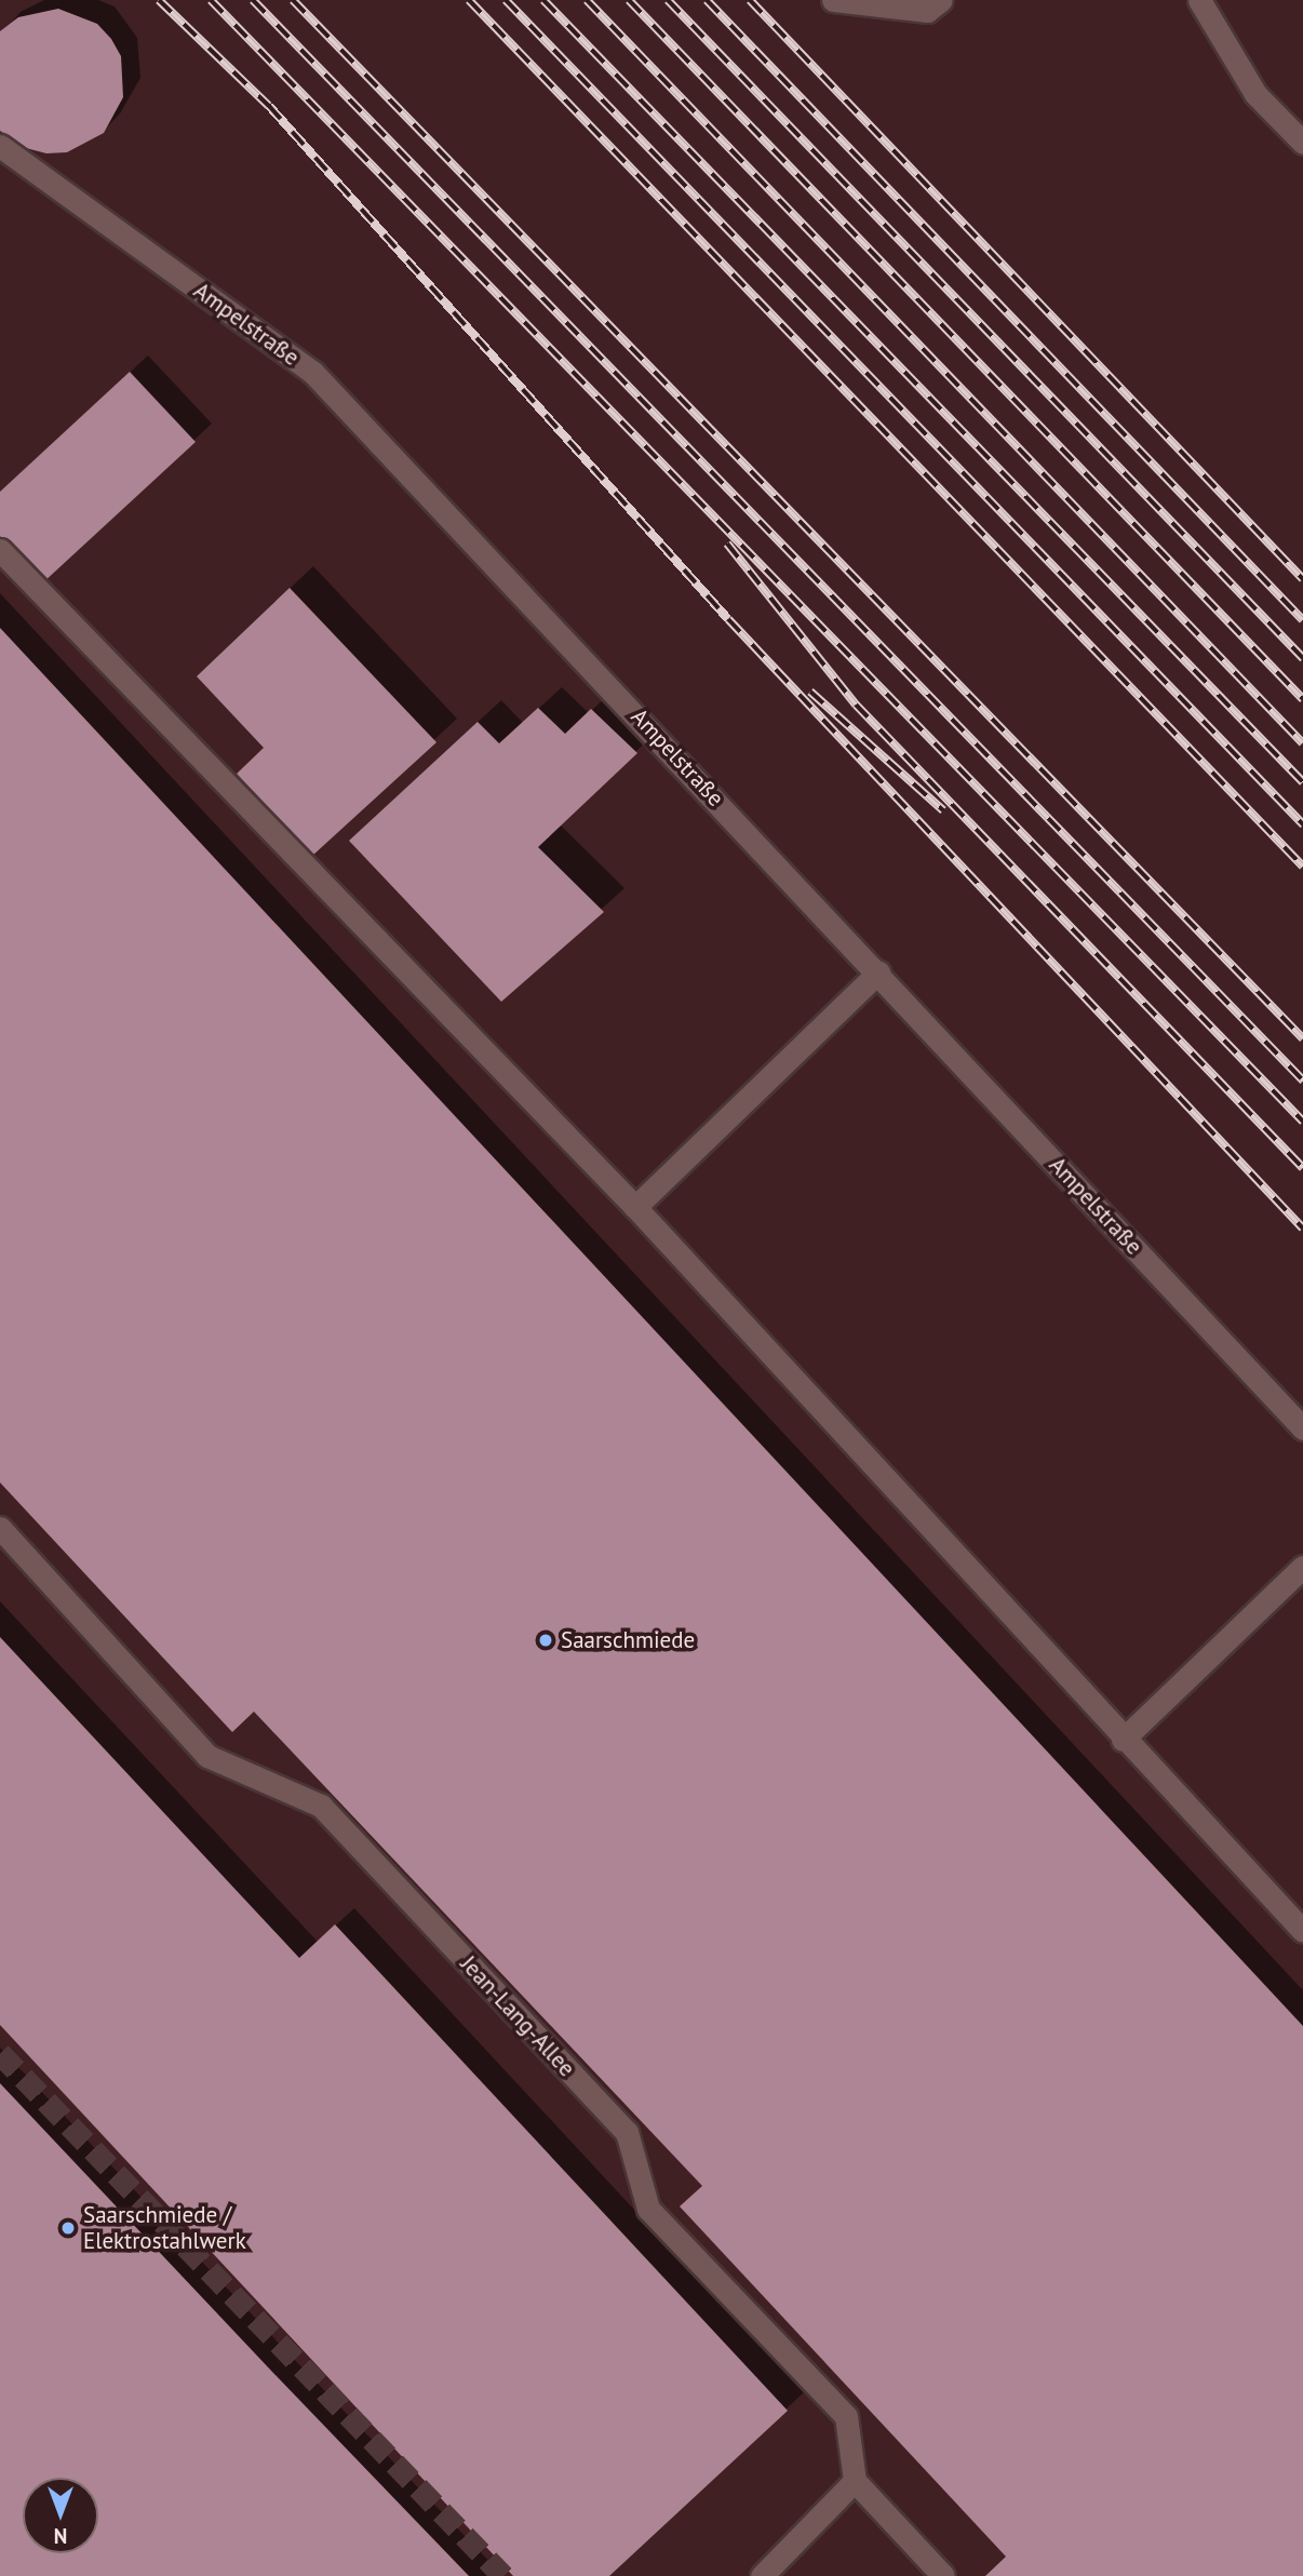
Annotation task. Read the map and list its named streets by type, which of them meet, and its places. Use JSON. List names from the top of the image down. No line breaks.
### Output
{"streets":{"lane":["Ampelstraße","Jean-Lang-Allee"]},"places":["Saarschmiede","Saarschmiede / Elektrostahlwerk"],"north":"bottom"}
